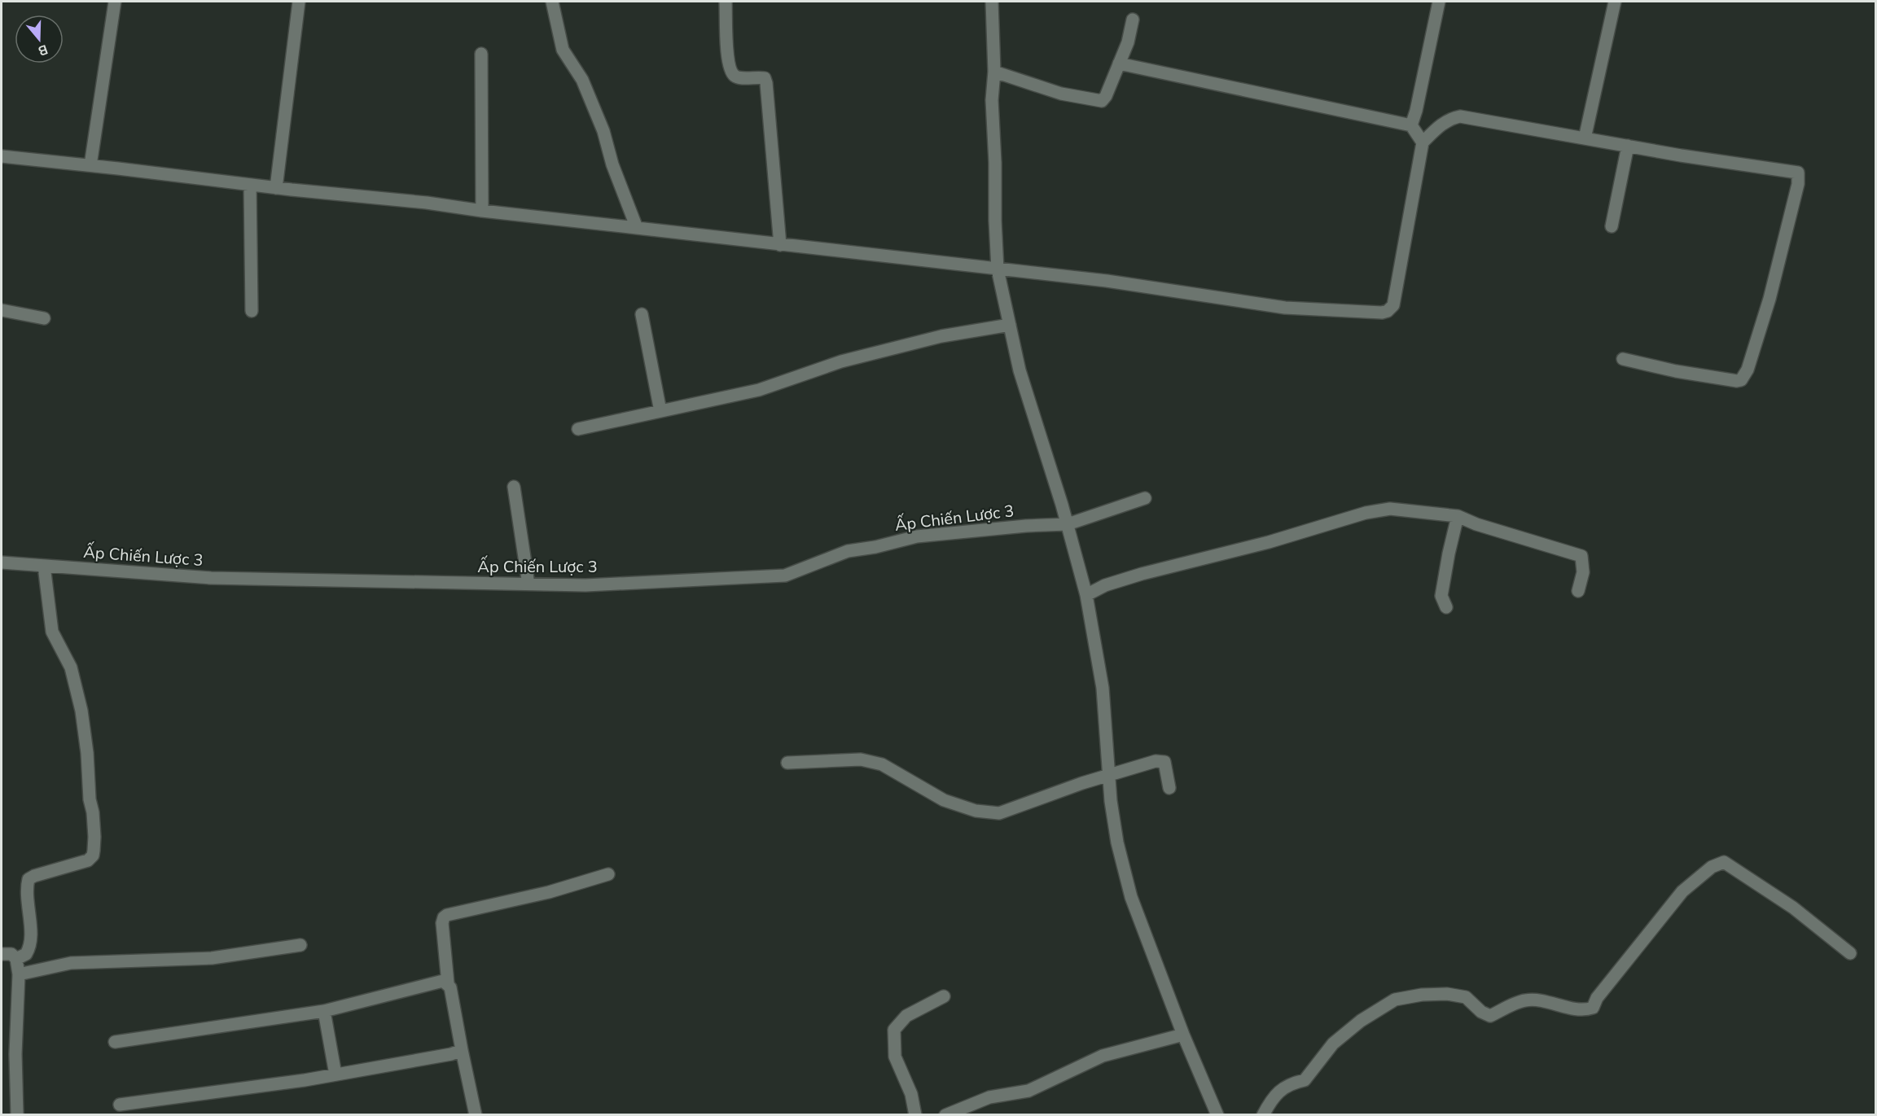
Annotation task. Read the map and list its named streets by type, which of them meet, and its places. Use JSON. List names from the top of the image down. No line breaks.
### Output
{"streets":{"street":["Ấp Chiến Lược 3"]},"north":"bottom"}
